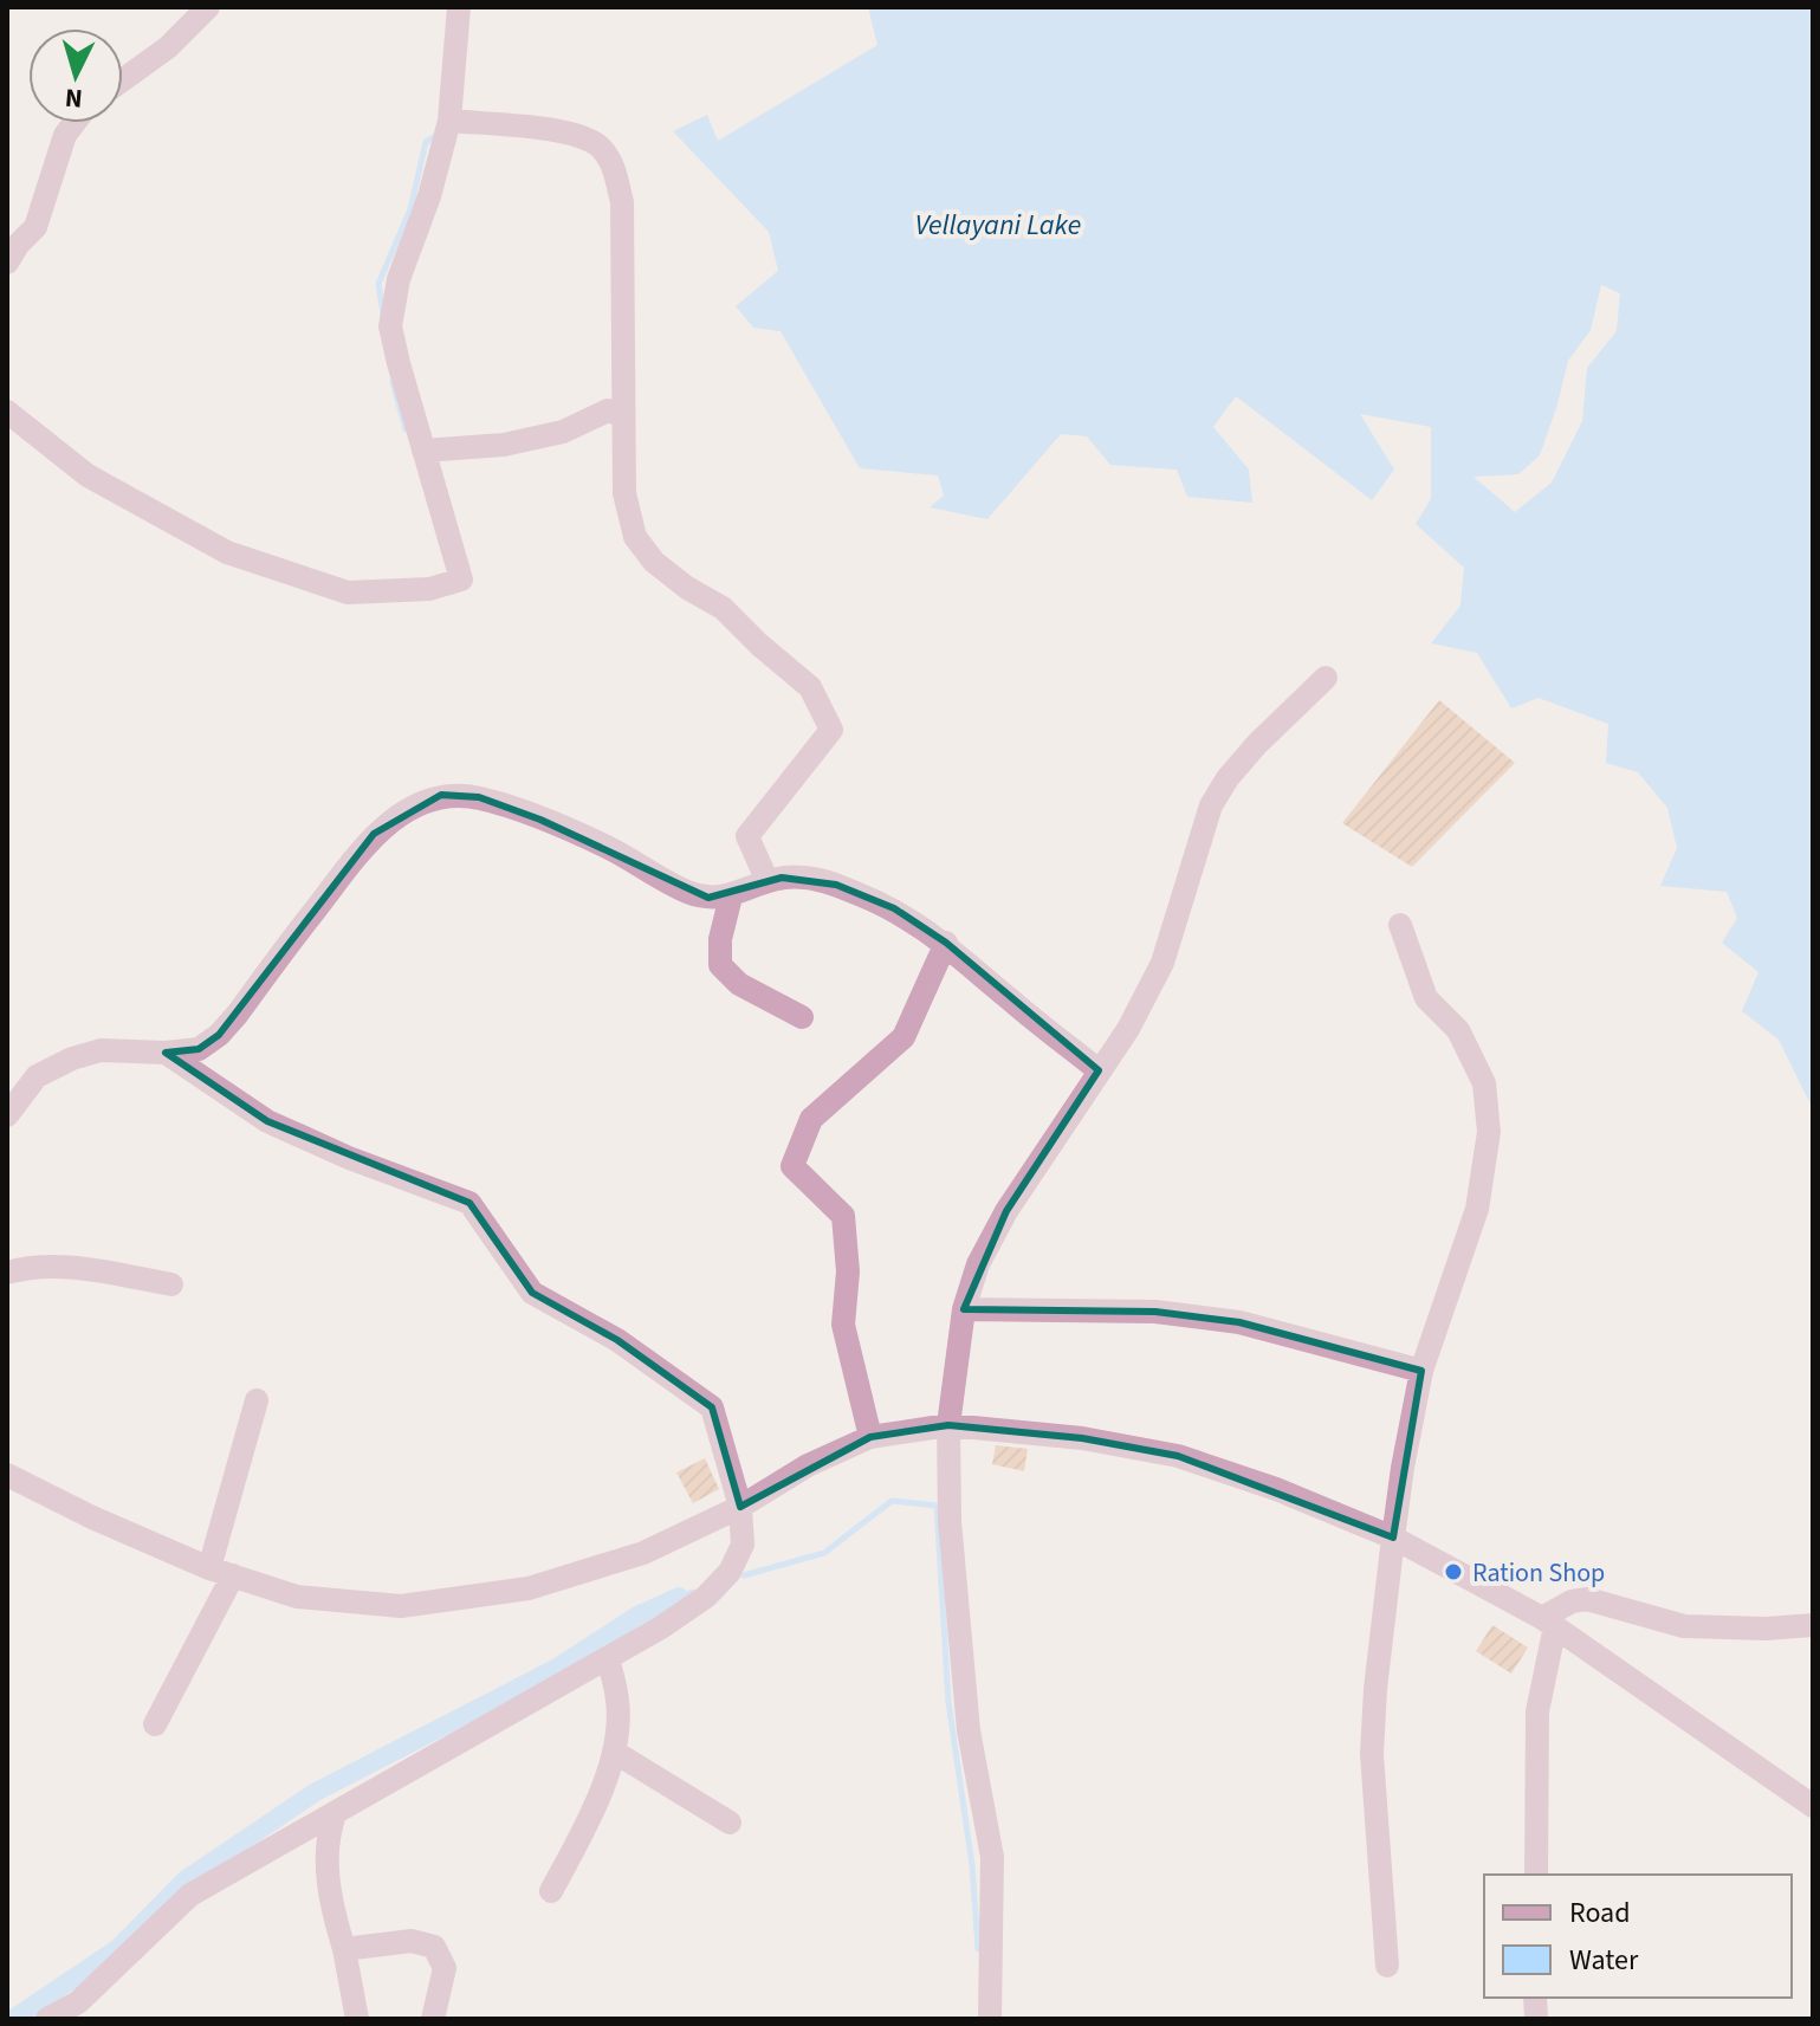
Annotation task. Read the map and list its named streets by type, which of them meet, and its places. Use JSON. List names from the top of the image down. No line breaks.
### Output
{"water":["Vellayani Lake"],"places":["Ration Shop"],"legend":["Road","Water"],"north":"bottom"}
